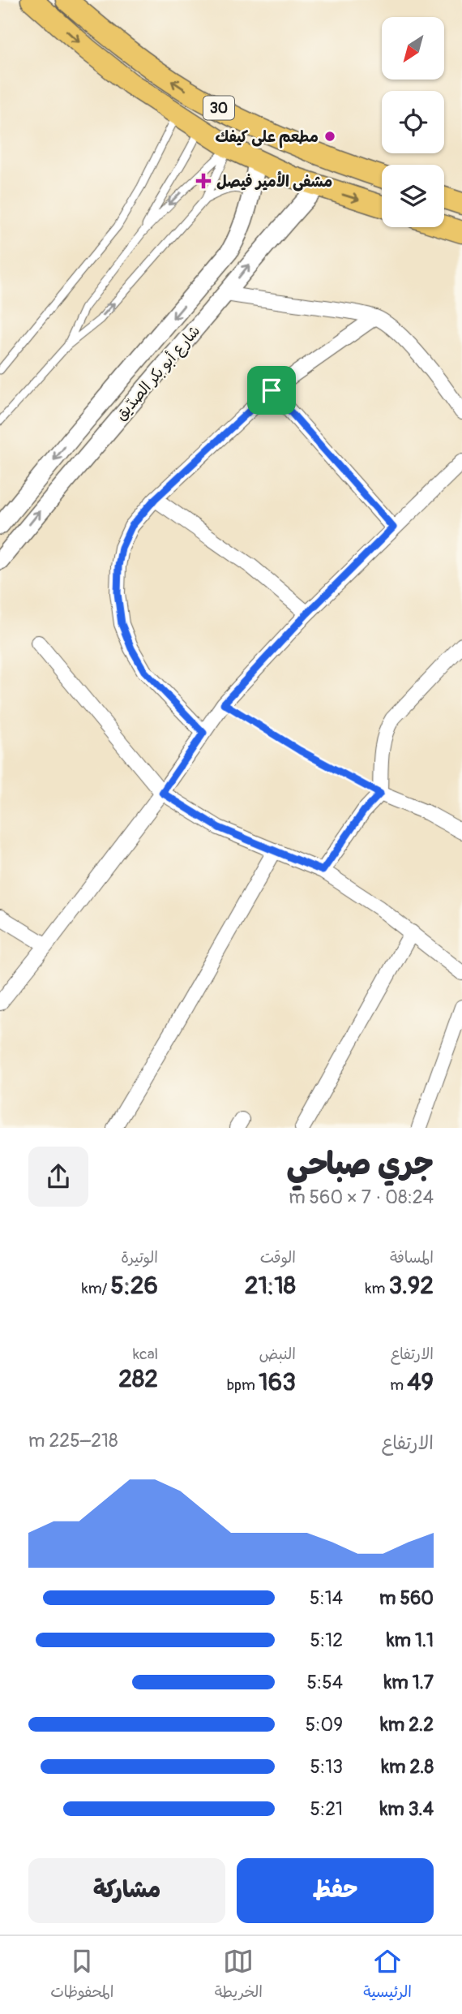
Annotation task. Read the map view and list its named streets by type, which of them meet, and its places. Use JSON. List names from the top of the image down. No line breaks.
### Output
{"streets":{"main road":["30"],"street":["شارع أبو بكر الصدّيق"]},"crossings":[["30","شارع أبو بكر الصدّيق"]],"places":{"other":["مطعم على كيفك"],"health":["مشفى الأمير فيصل"]},"north":"bottom left","page":{"heading":["جري صباحي","08:24 · 7 × 560 m"],"stats":[["المسافة","3.92 km"],["الوقت","21:18"],["الوتيرة","5:26 /km"],["الارتفاع","49 m"],["النبض","163 bpm"],["kcal","282"]],"chart":["الارتفاع","218–225 m"],"list":[{"name":"560 m","note":"5:14"},{"name":"1.1 km","note":"5:12"},{"name":"1.7 km","note":"5:54"},{"name":"2.2 km","note":"5:09"},{"name":"2.8 km","note":"5:13"},{"name":"3.4 km","note":"5:21"}],"buttons":["حفظ","مشاركة"],"tabs":["الرئيسية","الخريطة","المحفوظات"]}}
